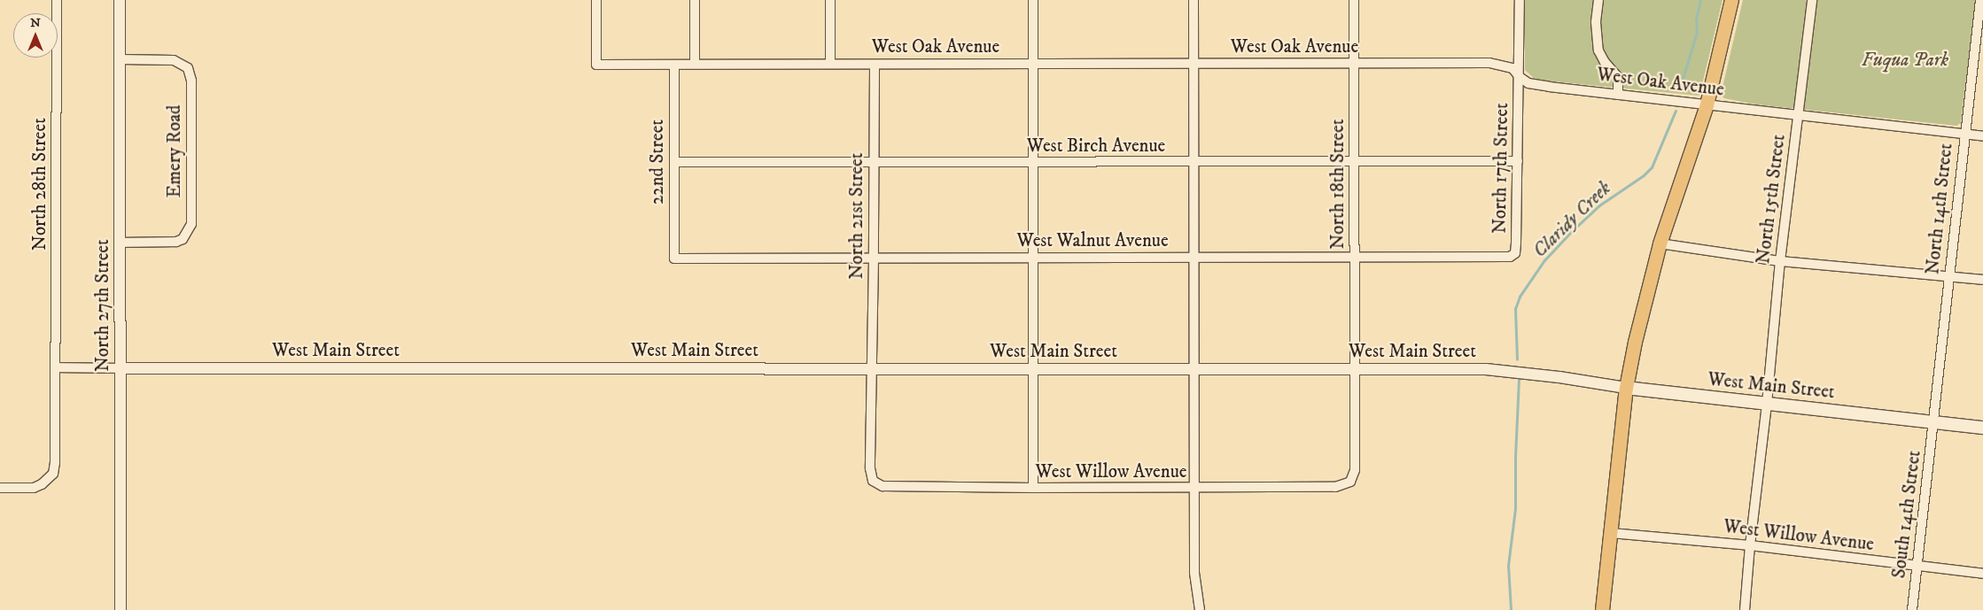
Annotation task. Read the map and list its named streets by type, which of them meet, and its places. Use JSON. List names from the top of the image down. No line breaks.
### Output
{"streets":{"main road":["West Main Street"],"street":["West Oak Avenue","West Birch Avenue","Emery Road","22nd Street","North 17th Street","North 28th Street","North 18th Street","North 15th Street","North 14th Street","North 21st Street","West Walnut Avenue","North 27th Street","West Willow Avenue","South 14th Street"]},"crossings":[["West Oak Avenue","22nd Street"],["West Oak Avenue","North 17th Street"],["West Oak Avenue","North 18th Street"],["West Oak Avenue","North 15th Street"],["West Oak Avenue","North 14th Street"],["West Oak Avenue","North 21st Street"],["West Birch Avenue","22nd Street"],["West Birch Avenue","North 17th Street"],["West Birch Avenue","North 18th Street"],["West Birch Avenue","North 21st Street"],["Emery Road","North 27th Street"],["22nd Street","West Walnut Avenue"],["North 17th Street","West Walnut Avenue"],["North 18th Street","West Walnut Avenue"],["North 18th Street","West Main Street"],["North 18th Street","West Willow Avenue"],["North 15th Street","West Main Street"],["North 15th Street","West Willow Avenue"],["North 14th Street","West Main Street"],["North 14th Street","South 14th Street"],["North 21st Street","West Walnut Avenue"],["North 21st Street","West Main Street"],["North 21st Street","West Willow Avenue"],["North 27th Street","West Main Street"],["West Main Street","South 14th Street"],["West Willow Avenue","South 14th Street"]],"water":["Claridy Creek"],"parks":["Fuqua Park"],"north":"top"}
